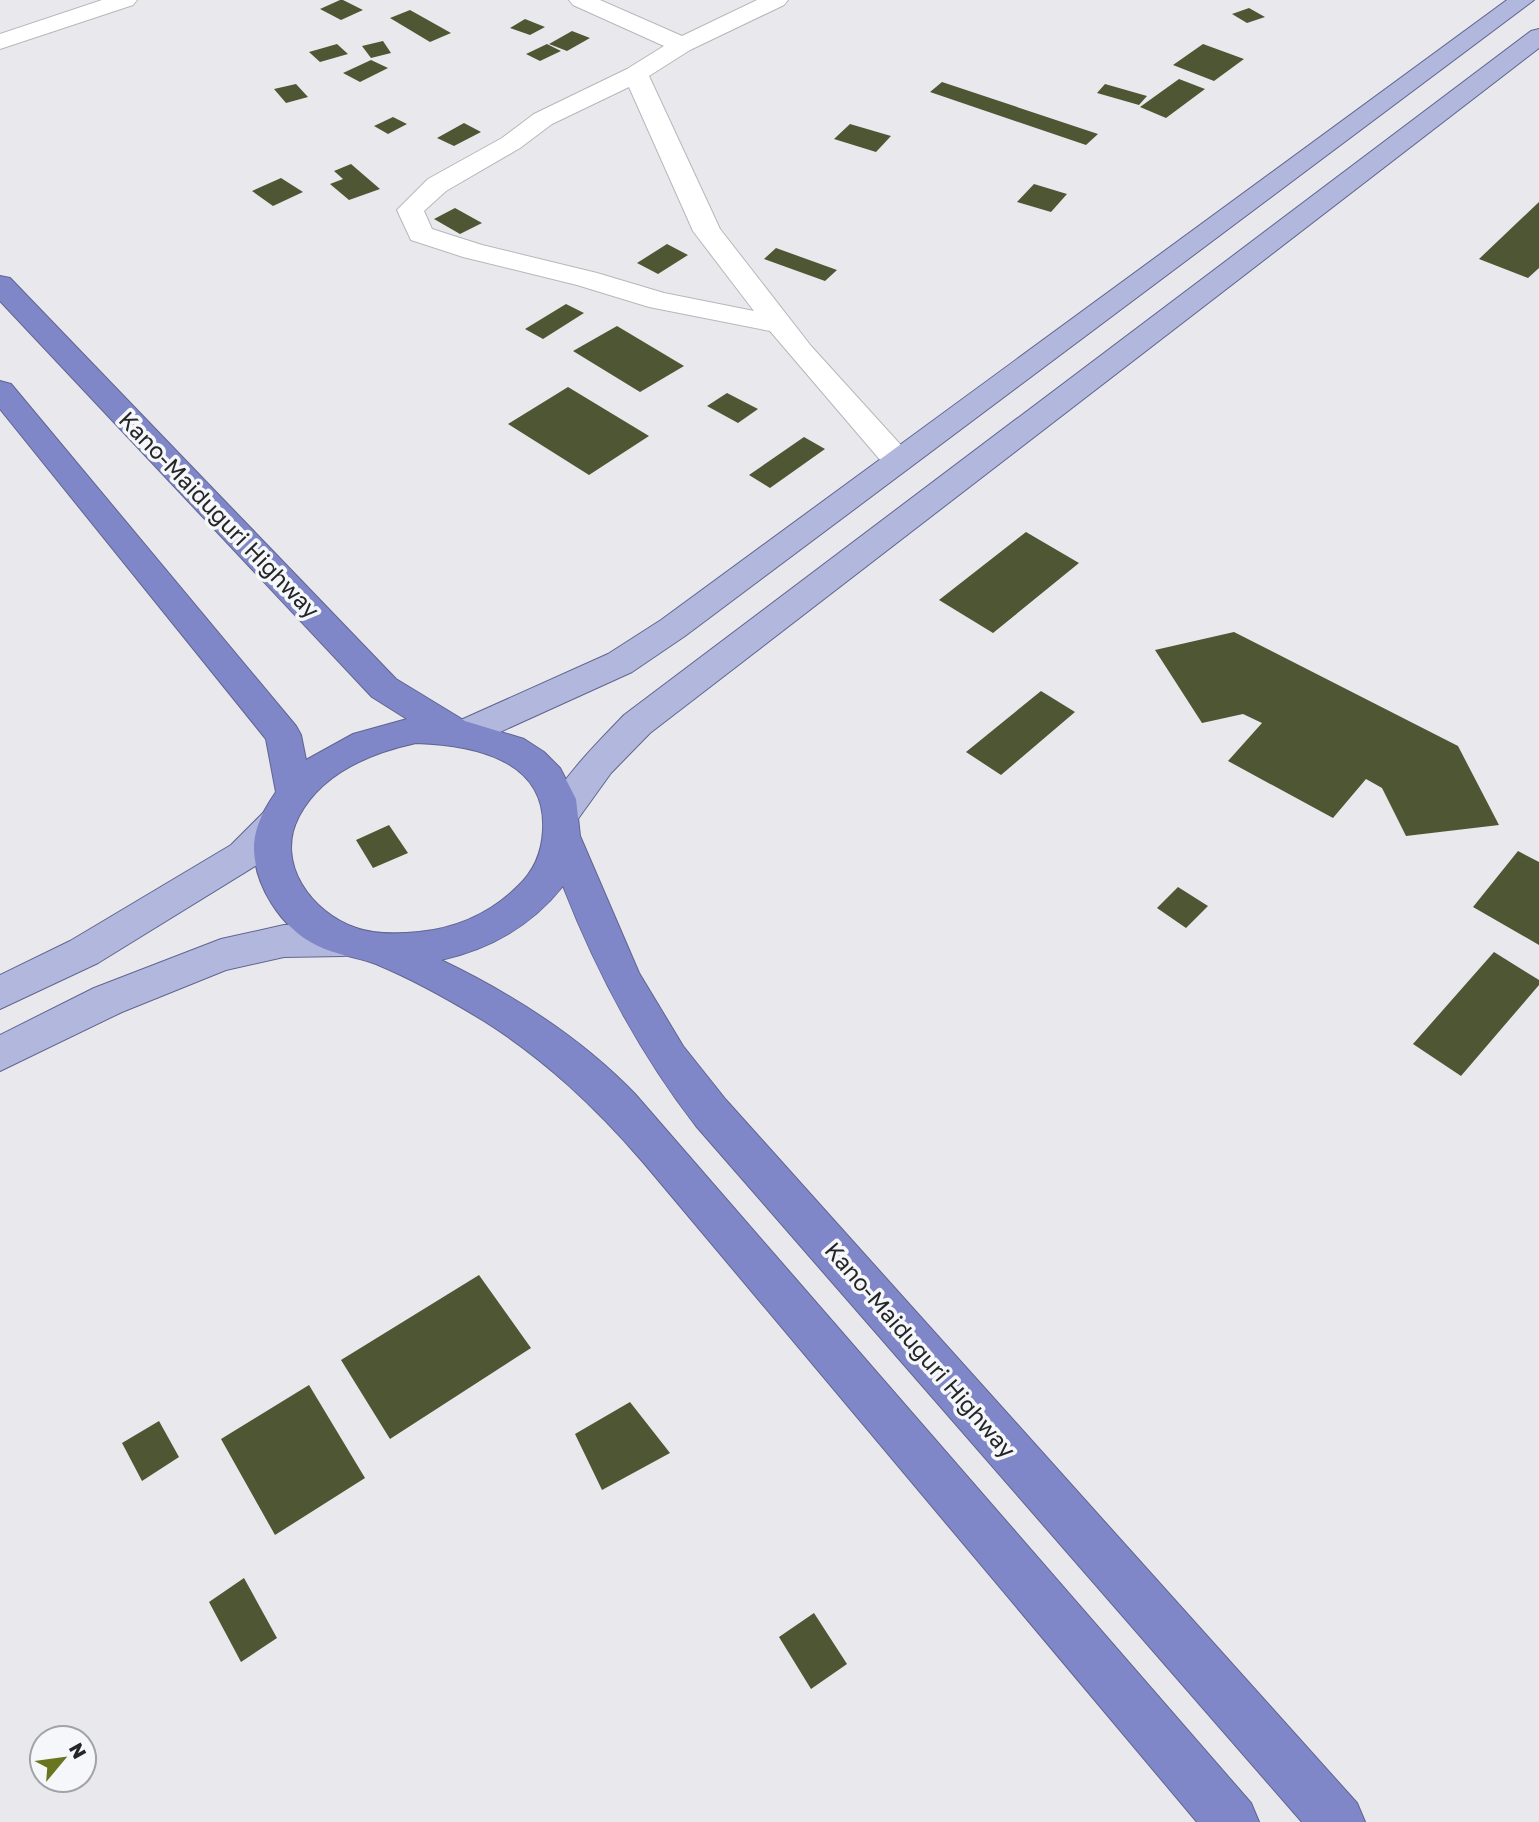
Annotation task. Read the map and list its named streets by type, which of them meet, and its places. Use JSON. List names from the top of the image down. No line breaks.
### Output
{"streets":{"highway":["Kano-Maiduguri Highway"]},"north":"top right"}
